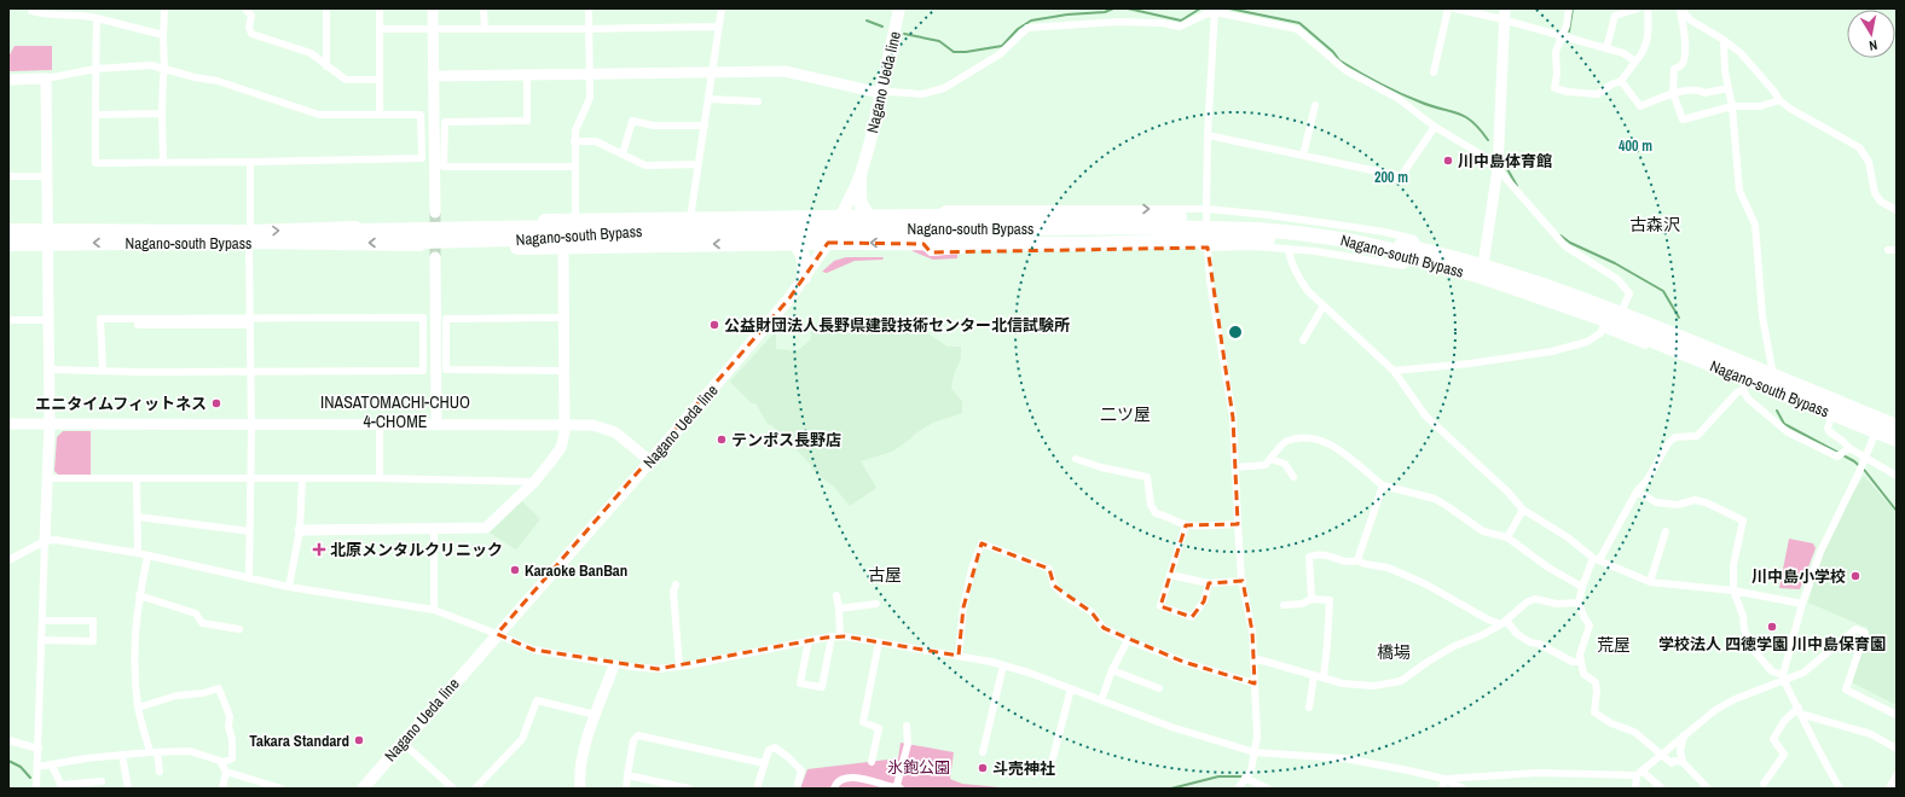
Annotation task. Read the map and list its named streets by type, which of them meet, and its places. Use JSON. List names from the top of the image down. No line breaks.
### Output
{"streets":{"highway":["Nagano-south Bypass"],"main road":["Nagano Ueda line"]},"districts":["古森沢","INASATOMACHI-CHUO 4-CHOME","二ツ屋","古屋","荒屋","橋場"],"parks":["氷鉋公園"],"places":{"other":["川中島体育館","公益財団法人長野県建設技術センター北信試験所","エニタイムフィットネス","テンポス長野店","Karaoke BanBan","川中島小学校","学校法人 四徳学園 川中島保育園","Takara Standard","斗売神社"],"health":["北原メンタルクリニック"]},"north":"bottom","rings":["400 m","200 m"]}
